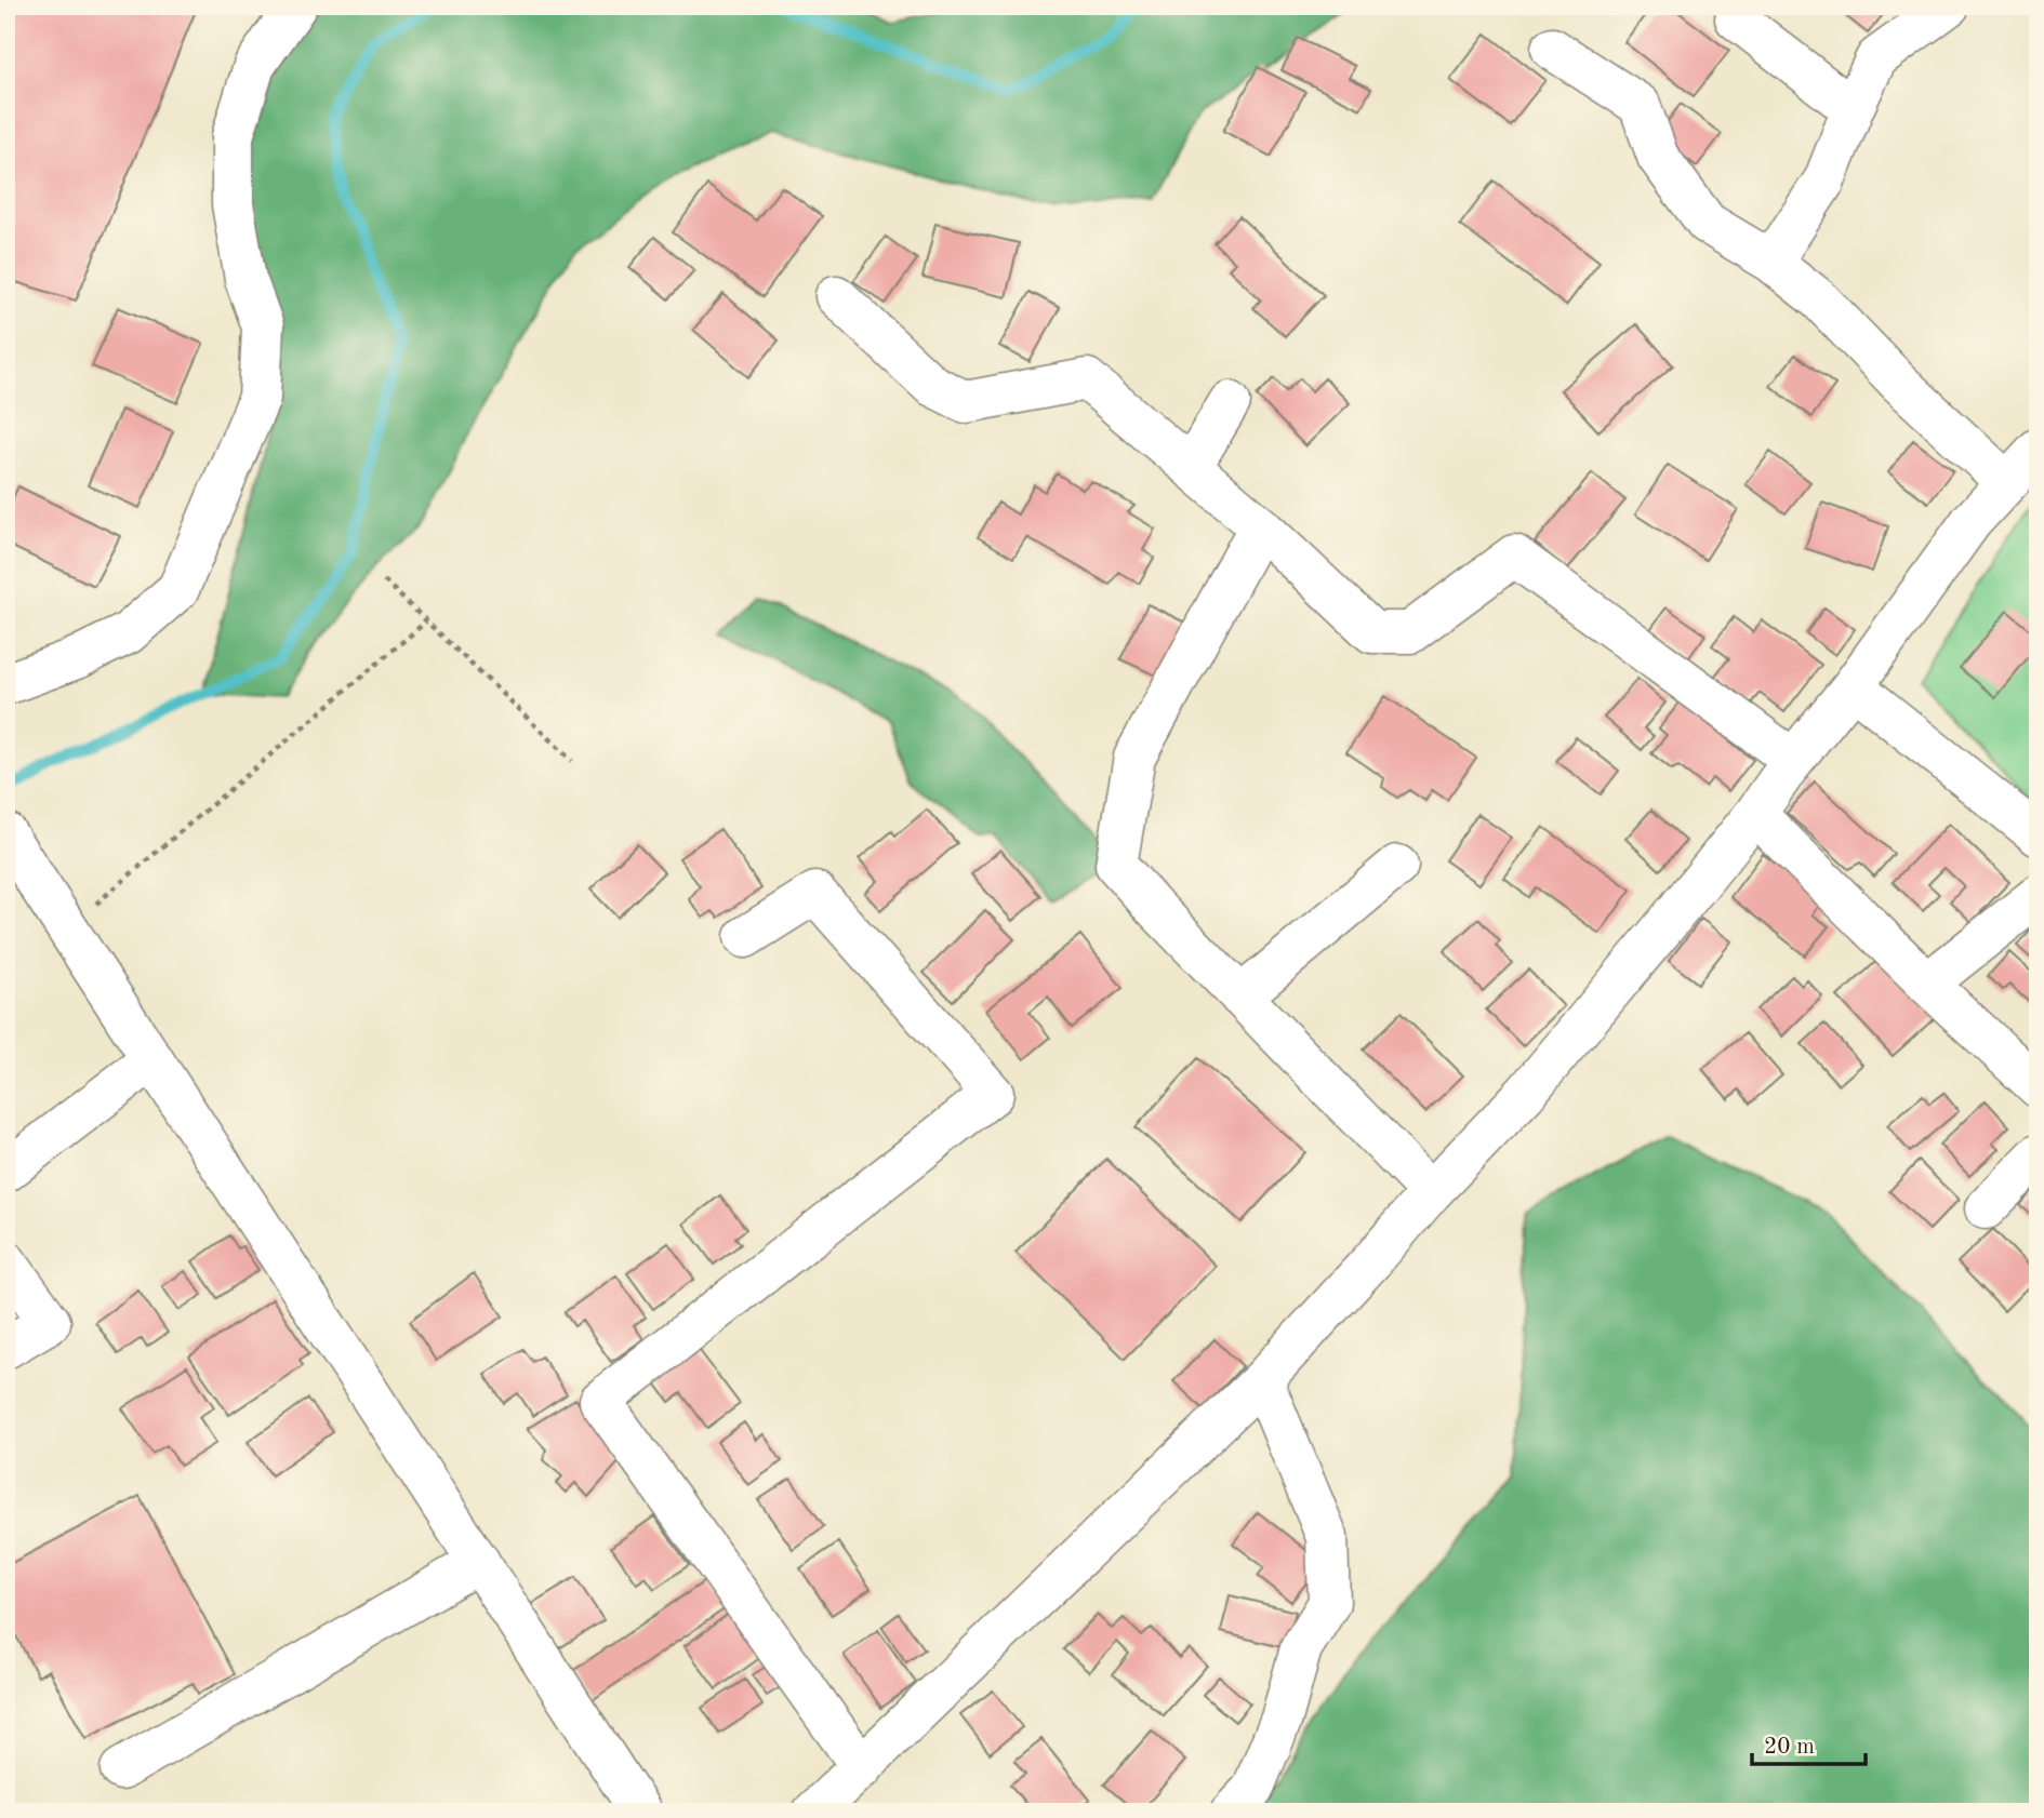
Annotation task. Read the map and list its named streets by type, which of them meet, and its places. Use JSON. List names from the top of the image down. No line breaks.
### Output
{"scale_bar":"20 m"}
